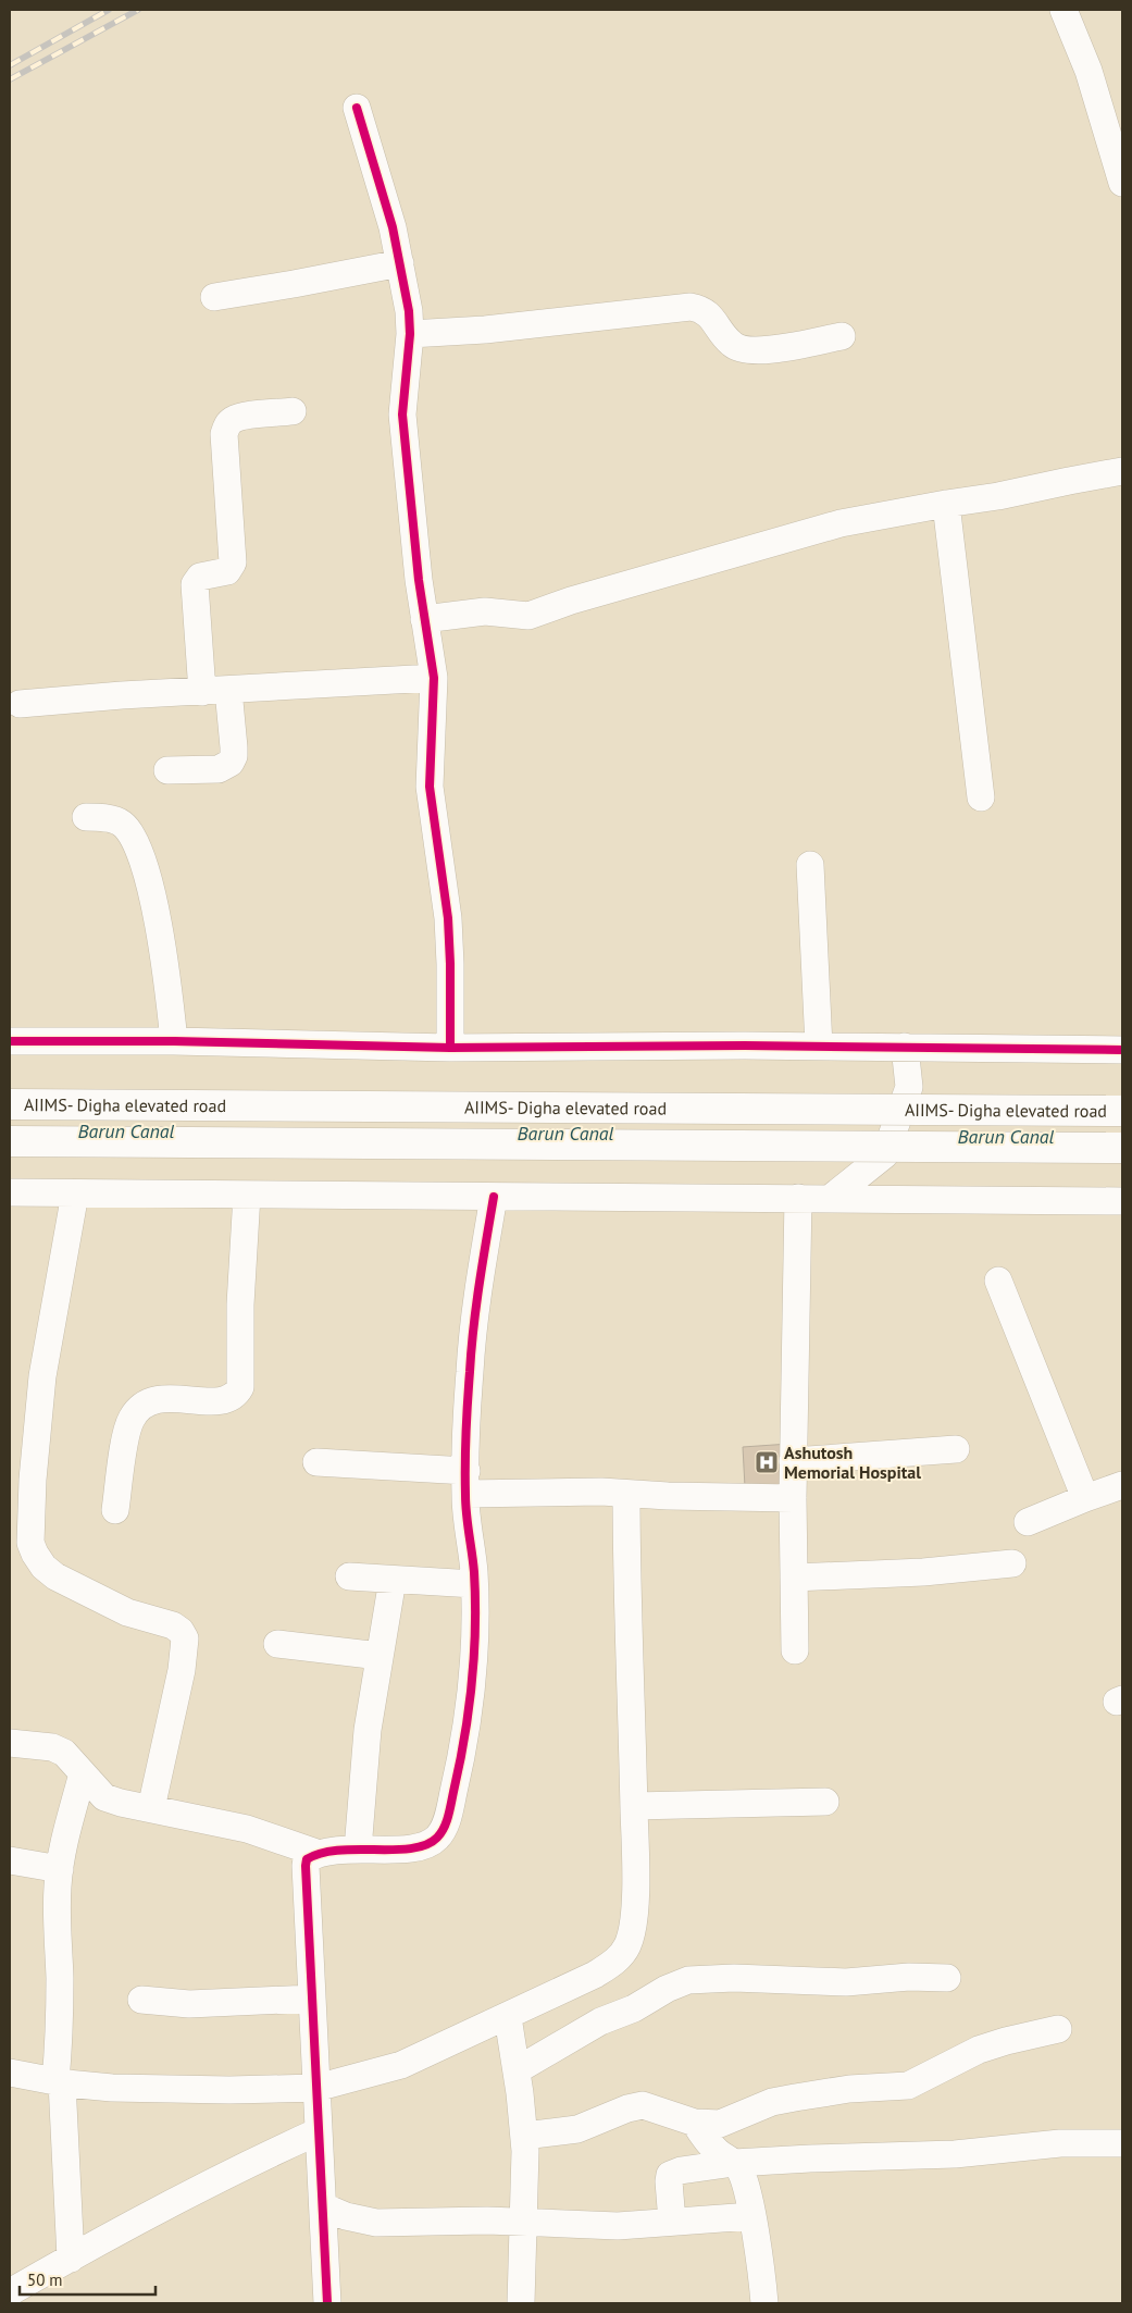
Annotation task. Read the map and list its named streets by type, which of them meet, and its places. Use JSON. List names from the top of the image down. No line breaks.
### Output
{"streets":{"highway":["AIIMS- Digha elevated road"]},"water":["Barun Canal"],"places":{"hospital":["Ashutosh Memorial Hospital"]},"scale_bar":"50 m"}
